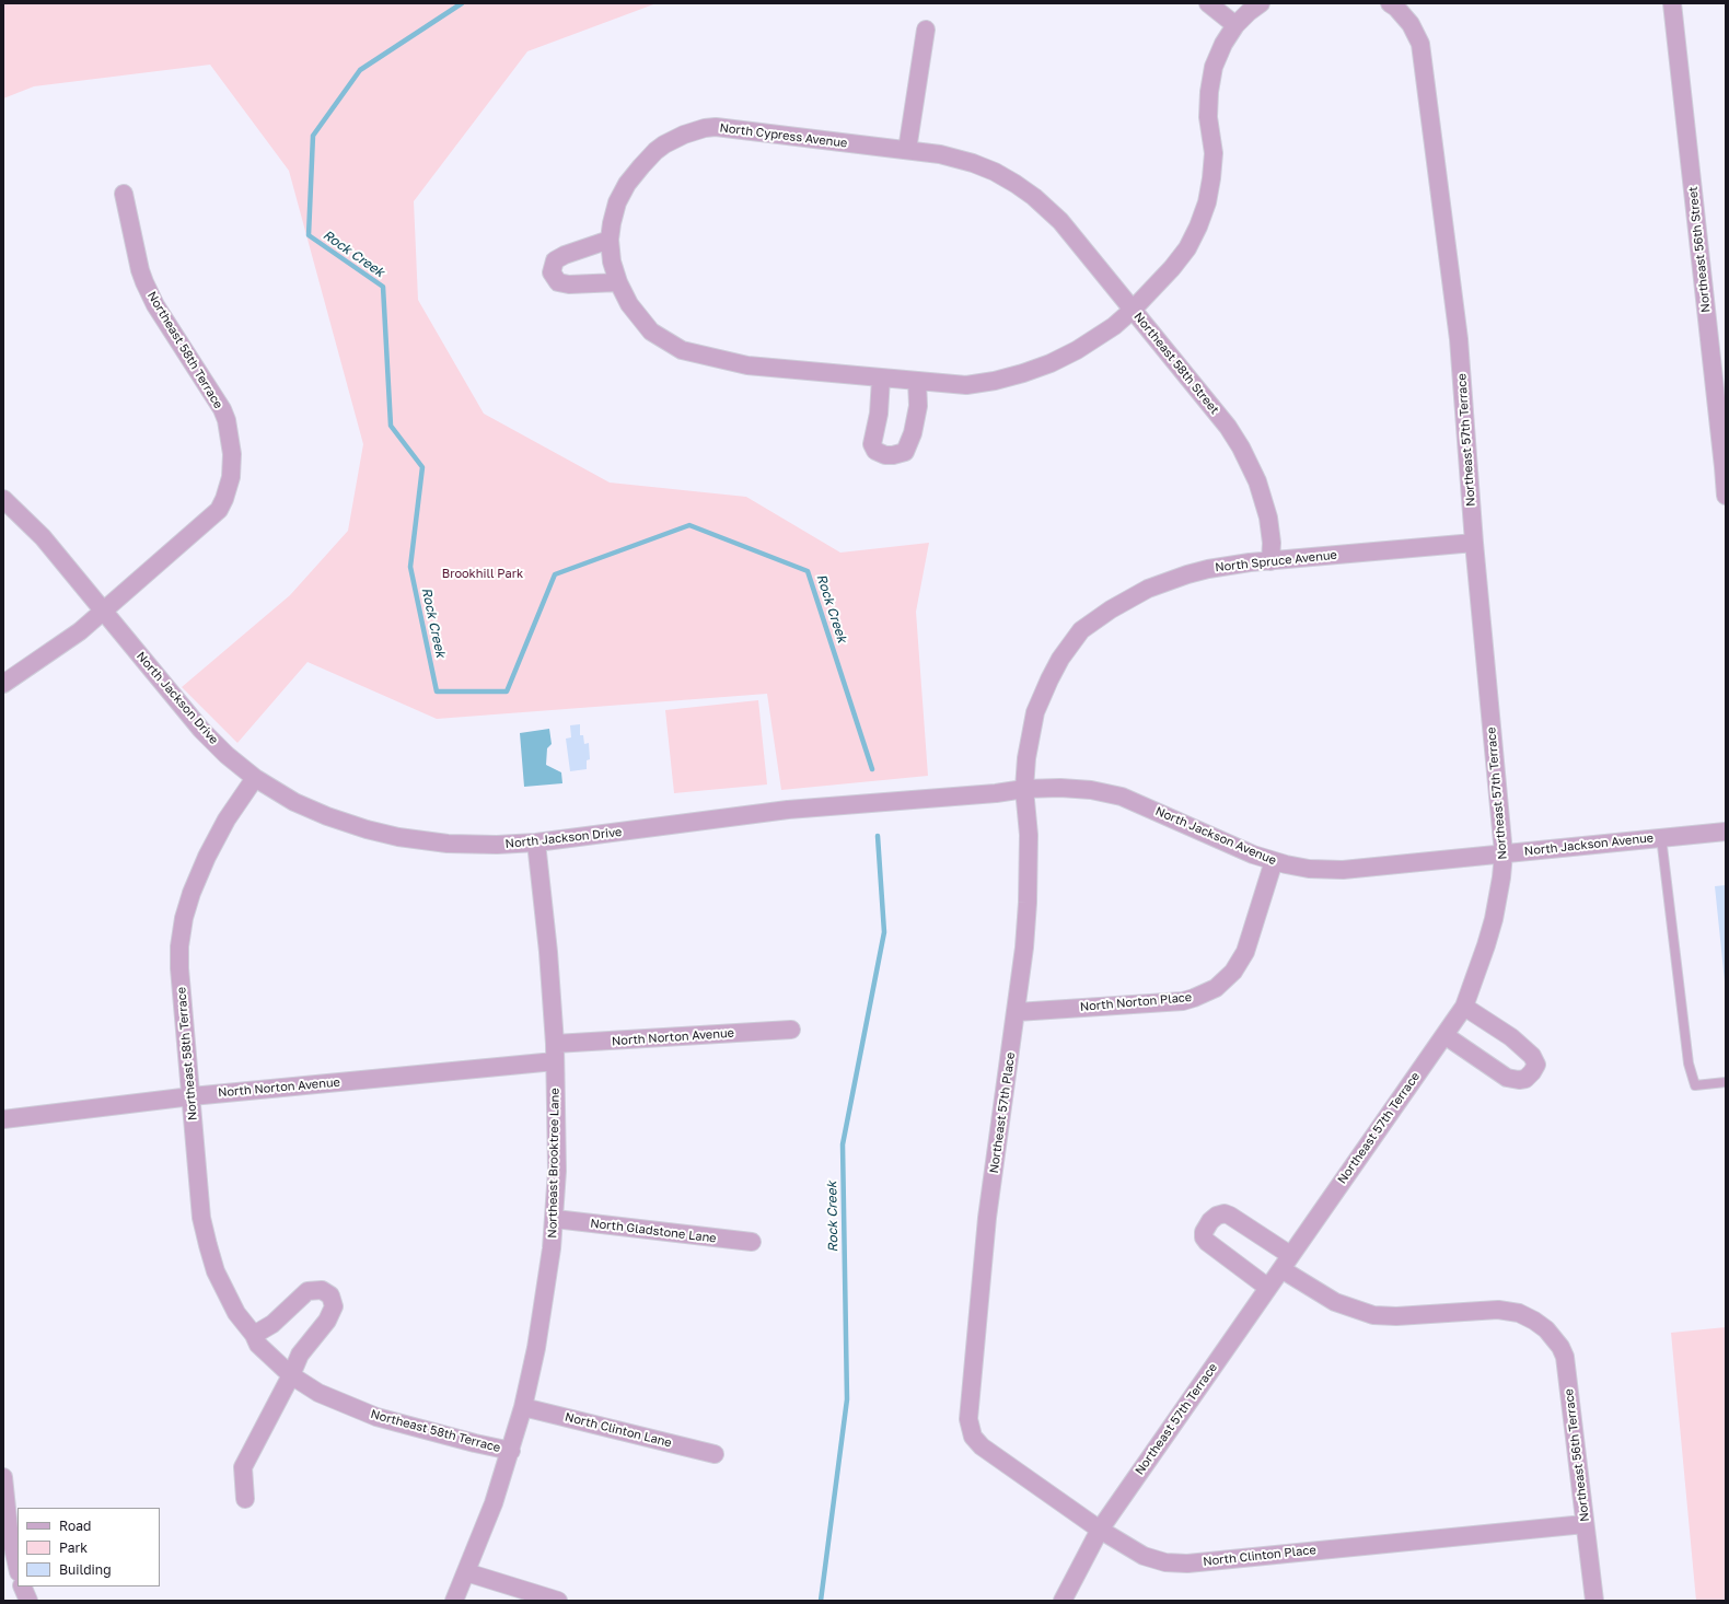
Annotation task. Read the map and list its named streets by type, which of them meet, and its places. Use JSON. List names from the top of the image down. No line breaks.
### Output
{"streets":{"street":["North Cypress Avenue","Northeast 56th Street","Northeast 58th Terrace","Northeast 58th Street","Northeast 57th Terrace","North Spruce Avenue","North Jackson Drive","North Jackson Avenue","North Norton Place","North Norton Avenue","Northeast 57th Place","Northeast Brooktree Lane","North Gladstone Lane","North Clinton Lane","Northeast 56th Terrace","North Clinton Place"]},"crossings":[["North Cypress Avenue","Northeast 58th Street"],["Northeast 58th Terrace","North Jackson Drive"],["Northeast 58th Terrace","North Norton Avenue"],["Northeast 58th Terrace","Northeast Brooktree Lane"],["Northeast 58th Street","North Spruce Avenue"],["Northeast 57th Terrace","North Spruce Avenue"],["Northeast 57th Terrace","North Jackson Avenue"],["Northeast 57th Terrace","Northeast 56th Terrace"],["Northeast 57th Terrace","North Clinton Place"],["North Spruce Avenue","North Jackson Avenue"],["North Spruce Avenue","Northeast 57th Place"],["North Jackson Drive","North Jackson Avenue"],["North Jackson Drive","Northeast Brooktree Lane"],["North Jackson Avenue","North Norton Place"],["North Jackson Avenue","Northeast 57th Place"],["North Norton Place","Northeast 57th Place"],["North Norton Avenue","Northeast Brooktree Lane"],["Northeast 57th Place","North Clinton Place"],["Northeast Brooktree Lane","North Gladstone Lane"],["Northeast Brooktree Lane","North Clinton Lane"],["Northeast 56th Terrace","North Clinton Place"]],"water":["Rock Creek"],"parks":["Brookhill Park"],"legend":["Road","Park","Building"]}
